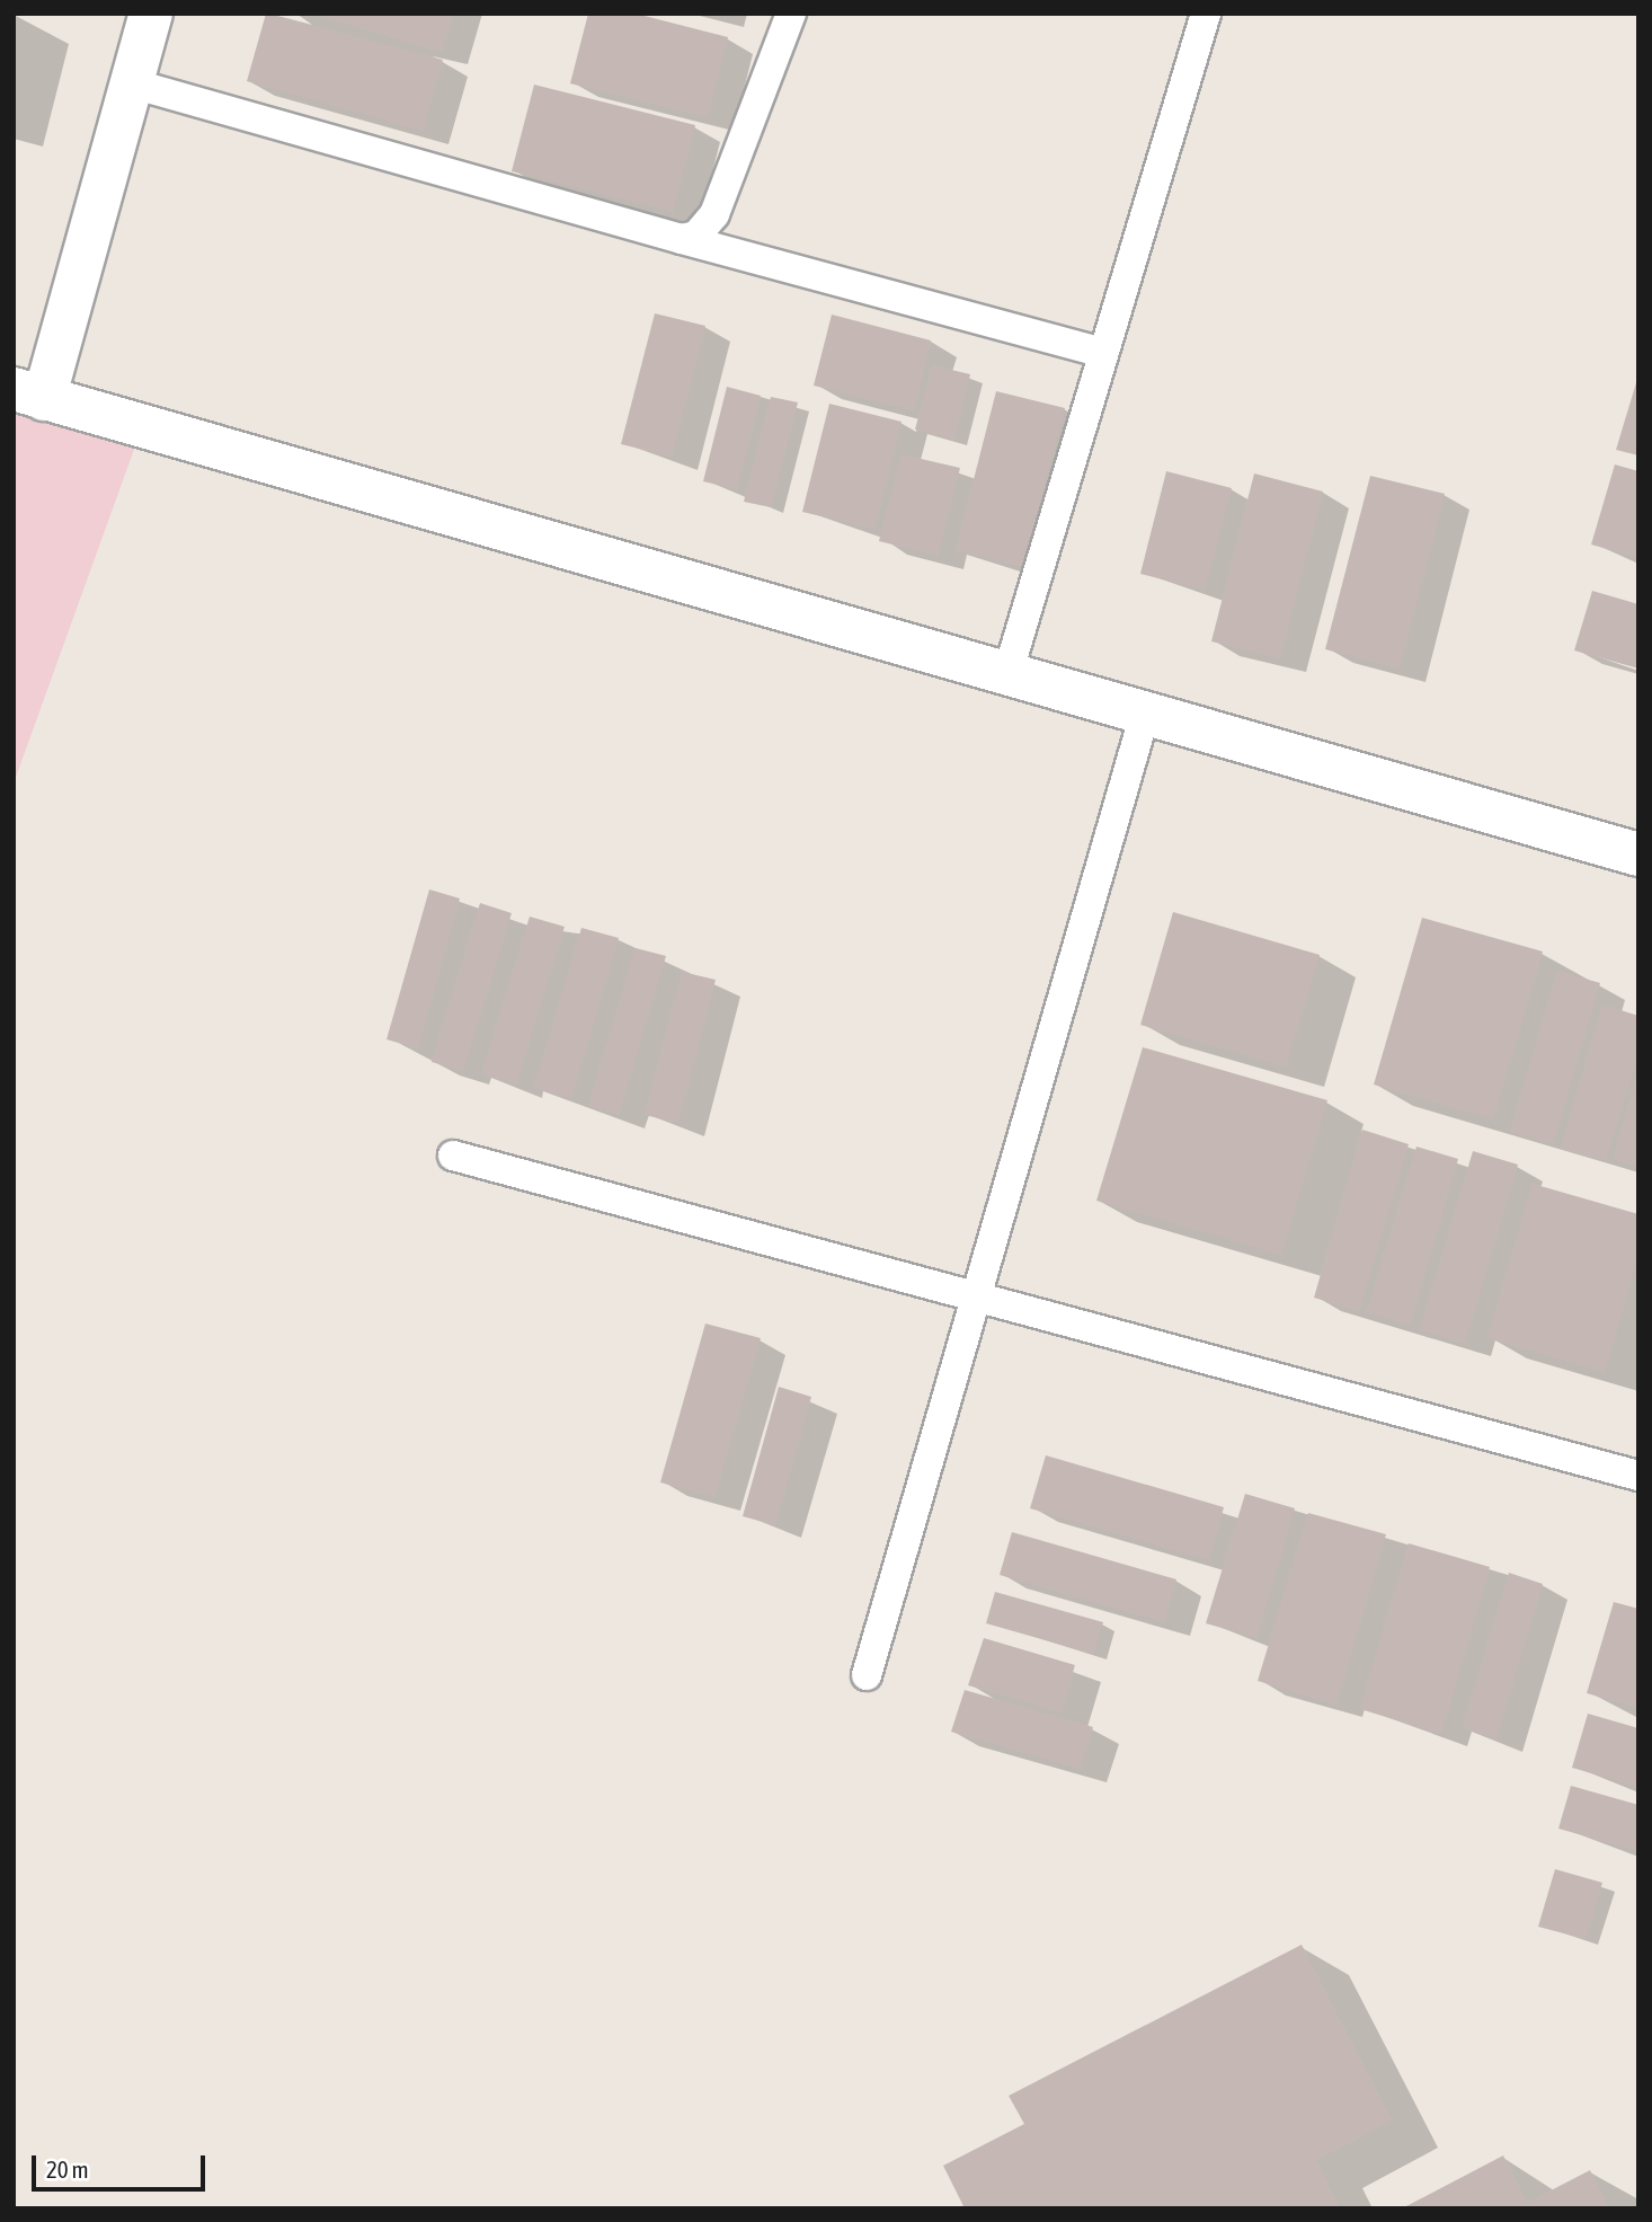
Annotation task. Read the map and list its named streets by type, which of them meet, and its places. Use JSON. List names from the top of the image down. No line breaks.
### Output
{"scale_bar":"20 m"}
